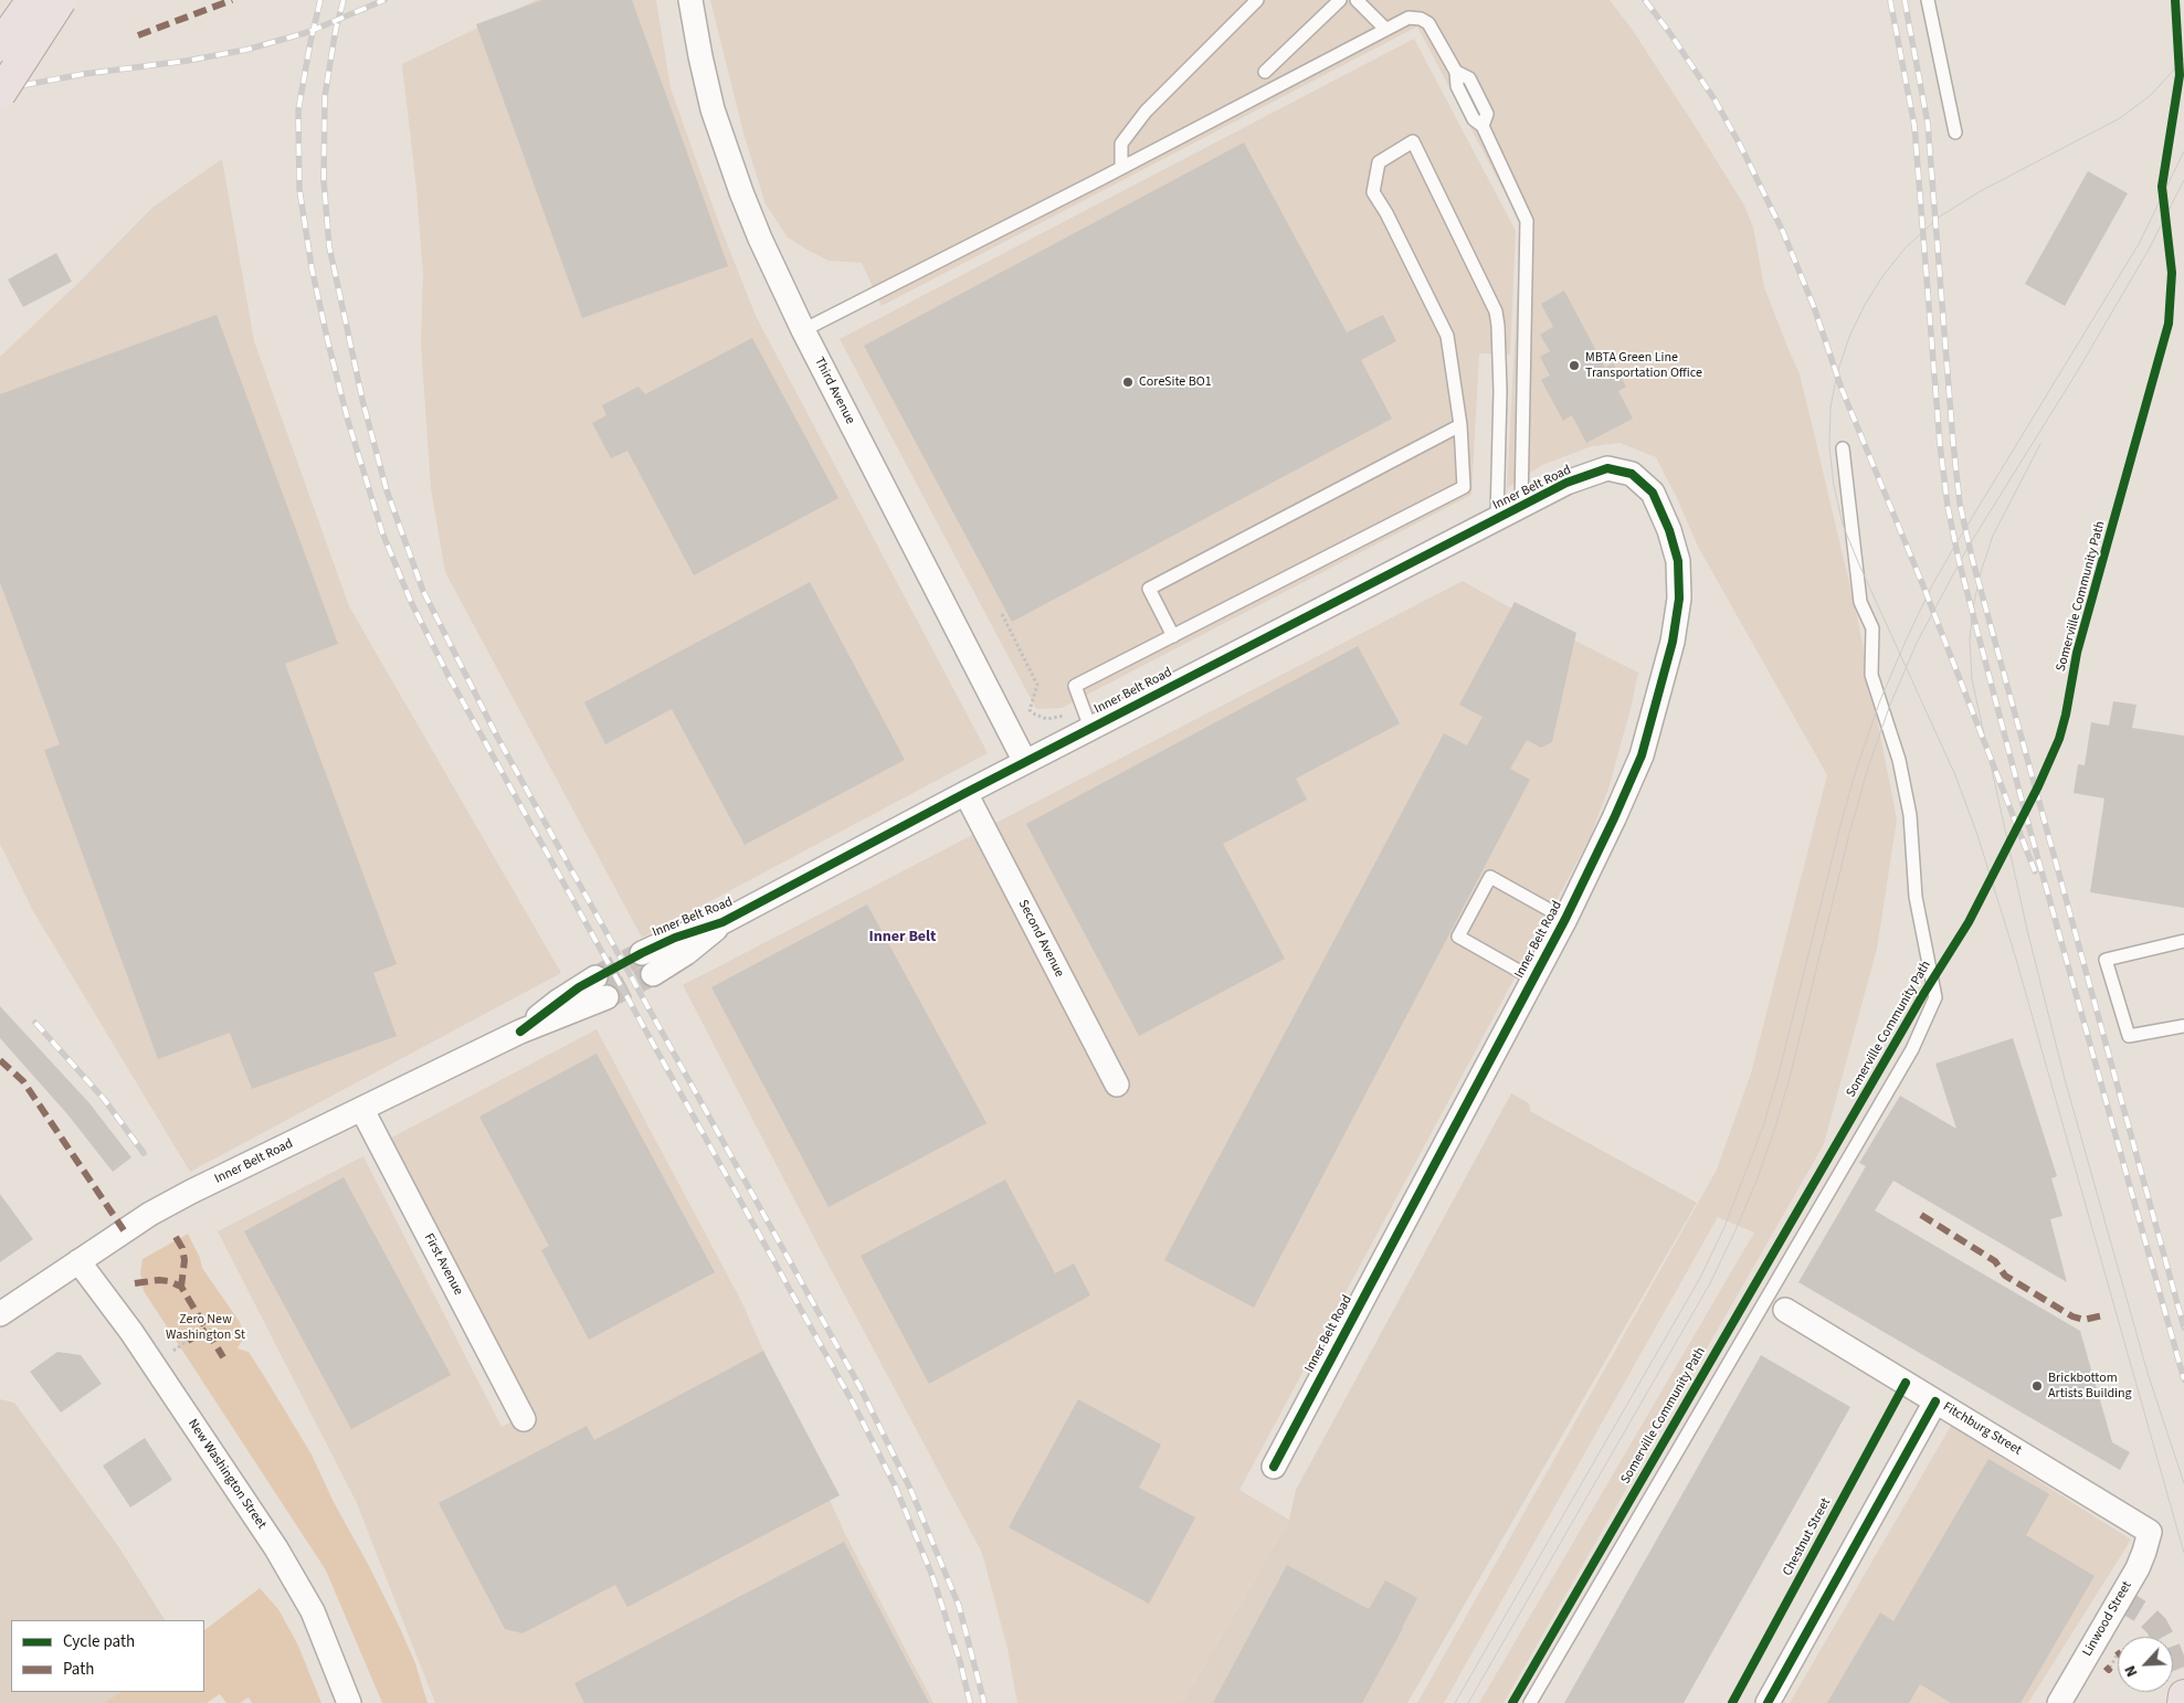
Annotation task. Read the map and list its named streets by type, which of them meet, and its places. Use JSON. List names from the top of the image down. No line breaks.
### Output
{"streets":{"street":["Third Avenue","Inner Belt Road","Second Avenue","First Avenue","Fitchburg Street","New Washington Street","Linwood Street"],"cycle path":["Somerville Community Path","Chestnut Street"]},"crossings":[["Third Avenue","Inner Belt Road"],["Inner Belt Road","Second Avenue"],["Inner Belt Road","First Avenue"],["Inner Belt Road","New Washington Street"],["Fitchburg Street","Linwood Street"]],"districts":["Inner Belt"],"parks":["Zero New Washington St"],"places":["MBTA Green Line Transportation Office","CoreSite BO1","Brickbottom Artists Building"],"legend":["Cycle path","Path"],"north":"bottom left"}
